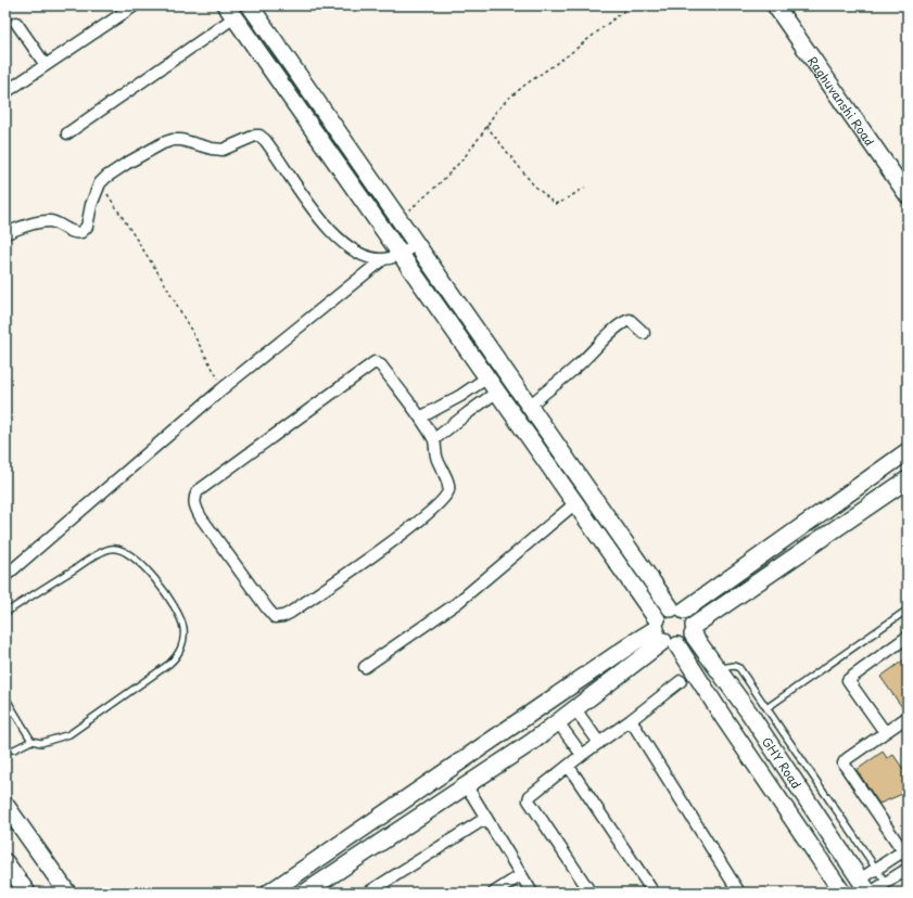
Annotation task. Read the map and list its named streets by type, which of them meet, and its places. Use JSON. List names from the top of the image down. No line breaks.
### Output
{"streets":{"street":["Raghuvanshi Road","GHY Road"]}}
